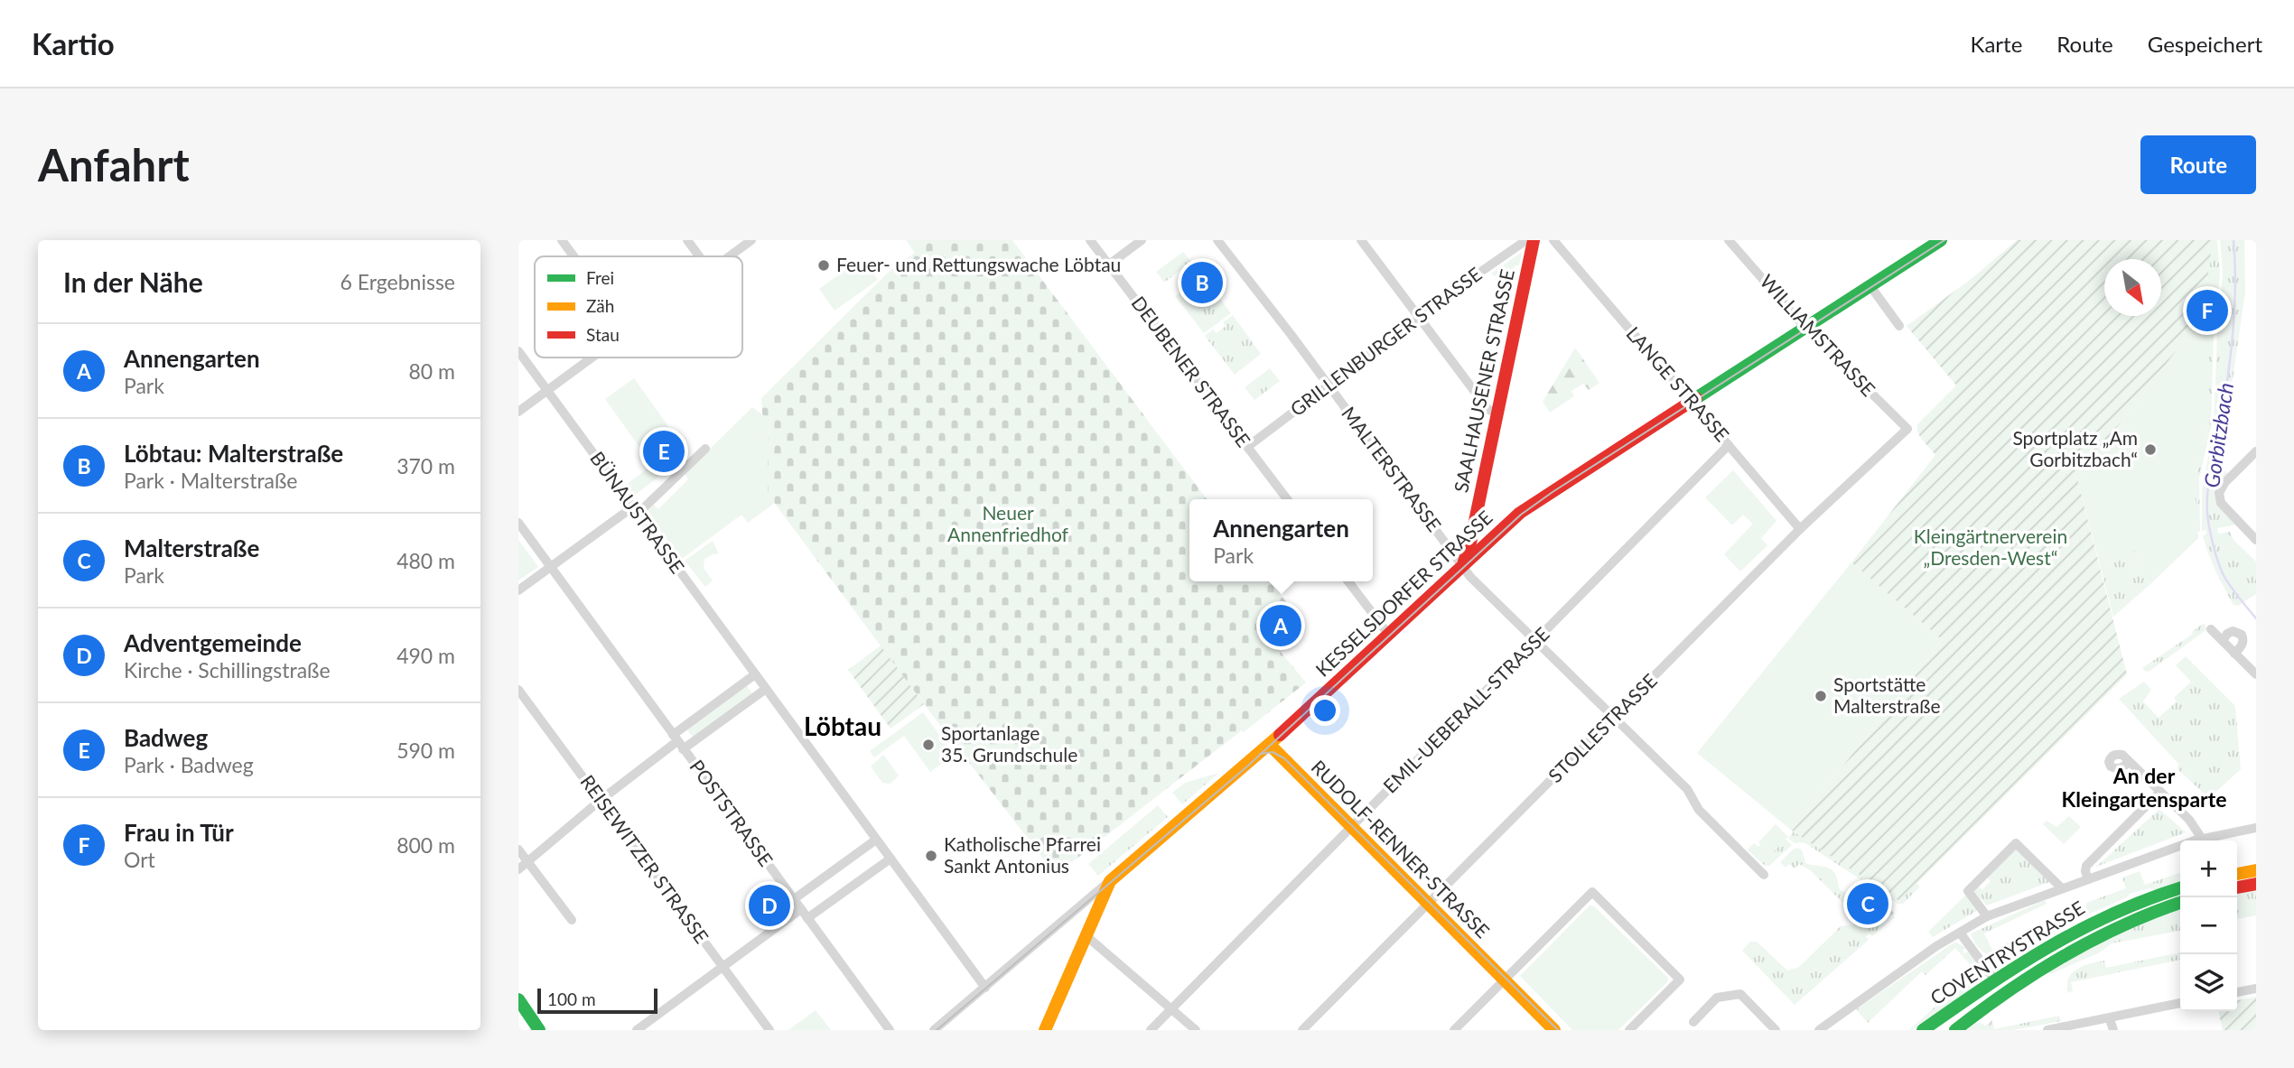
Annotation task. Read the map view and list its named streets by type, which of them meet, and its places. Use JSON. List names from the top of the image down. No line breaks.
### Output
{"streets":{"street":["WILLIAMSTRASSE","GRILLENBURGER STRASSE","DEUBENER STRASSE","SAALHAUSENER STRASSE","LANGE STRASSE","MALTERSTRASSE","BÜNAUSTRASSE","KESSELSDORFER STRASSE","EMIL-UEBERALL-STRASSE","STOLLESTRASSE","POSTSTRASSE","RUDOLF-RENNER-STRASSE","REISEWITZER STRASSE","COVENTRYSTRASSE"]},"crossings":[["WILLIAMSTRASSE","KESSELSDORFER STRASSE"],["WILLIAMSTRASSE","STOLLESTRASSE"],["GRILLENBURGER STRASSE","DEUBENER STRASSE"],["GRILLENBURGER STRASSE","MALTERSTRASSE"],["SAALHAUSENER STRASSE","MALTERSTRASSE"],["SAALHAUSENER STRASSE","KESSELSDORFER STRASSE"],["LANGE STRASSE","KESSELSDORFER STRASSE"],["LANGE STRASSE","EMIL-UEBERALL-STRASSE"],["LANGE STRASSE","STOLLESTRASSE"],["MALTERSTRASSE","KESSELSDORFER STRASSE"],["MALTERSTRASSE","EMIL-UEBERALL-STRASSE"],["MALTERSTRASSE","STOLLESTRASSE"],["KESSELSDORFER STRASSE","RUDOLF-RENNER-STRASSE"],["EMIL-UEBERALL-STRASSE","RUDOLF-RENNER-STRASSE"],["STOLLESTRASSE","RUDOLF-RENNER-STRASSE"]],"districts":["Löbtau","An der Kleingartensparte"],"water":["Gorbitzbach"],"parks":["Neuer Annenfriedhof","Kleingärtnerverein „Dresden-West“"],"places":["Feuer- und Rettungswache Löbtau","Sportplatz „Am Gorbitzbach“","Sportstätte Malterstraße","Sportanlage 35. Grundschule","Katholische Pfarrei Sankt Antonius"],"legend":["Frei","Zäh","Stau"],"scale_bar":"100 m","north":"bottom right","page":{"header":"Kartio","nav":["Karte","Route","Gespeichert"],"buttons":"Route","title":"Anfahrt","heading":["In der Nähe","6 Ergebnisse"],"pins":["B","F","E","A","C","D"],"list":[{"mark":"A","name":"Annengarten","note":"Park","value":"80 m"},{"mark":"B","name":"Löbtau: Malterstraße","note":"Park · Malterstraße","value":"370 m"},{"mark":"C","name":"Malterstraße","note":"Park","value":"480 m"},{"mark":"D","name":"Adventgemeinde","note":"Kirche · Schillingstraße","value":"490 m"},{"mark":"E","name":"Badweg","note":"Park · Badweg","value":"590 m"},{"mark":"F","name":"Frau in Tür","note":"Ort","value":"800 m"}],"popup":["Annengarten","Park"],"map_buttons":["+","−"],"scale":"100 m"}}
